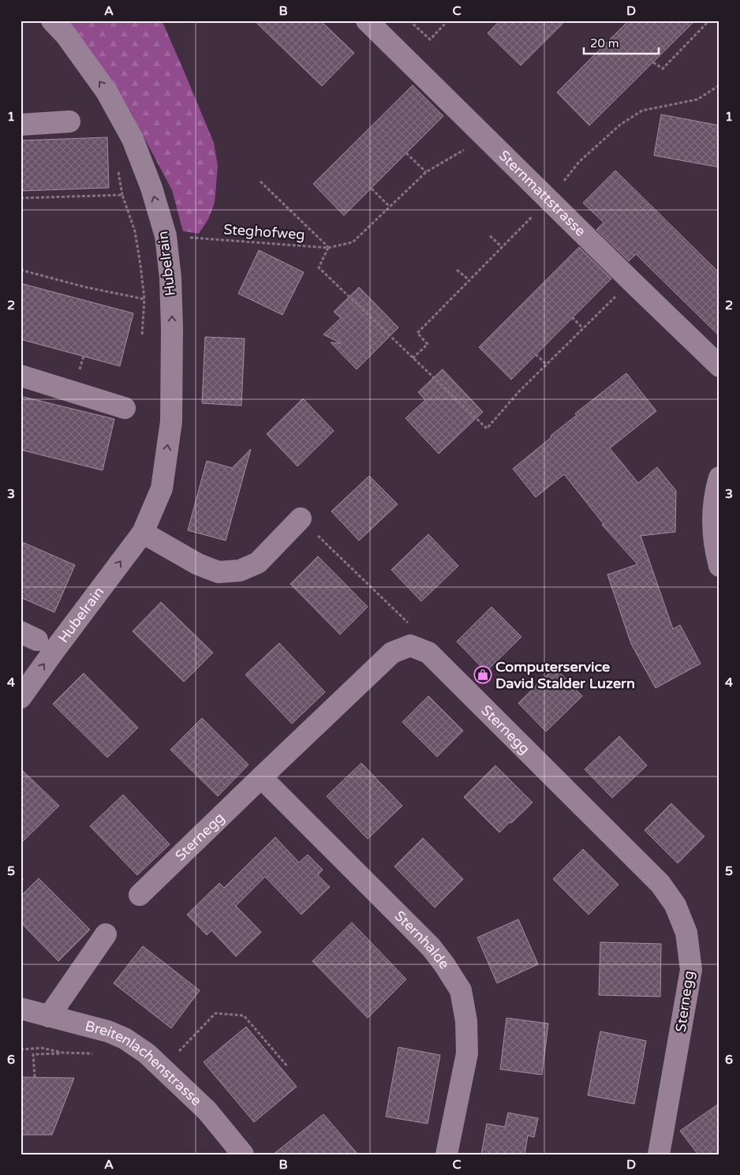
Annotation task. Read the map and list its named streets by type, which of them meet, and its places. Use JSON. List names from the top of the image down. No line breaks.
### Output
{"streets":{"street":["Sternmattstrasse","Hubelrain","Sternegg","Sternhalde","Breitenlachenstrasse"],"path":["Steghofweg"]},"crossings":[["Sternmattstrasse","Steghofweg"],["Sternegg","Sternhalde"]],"one_way":["Hubelrain"],"places":{"shop":["Computerservice David Stalder Luzern"]},"scale_bar":"20 m","grid":{"columns":["A","B","C","D"],"rows":["1","2","3","4","5","6"]}}
